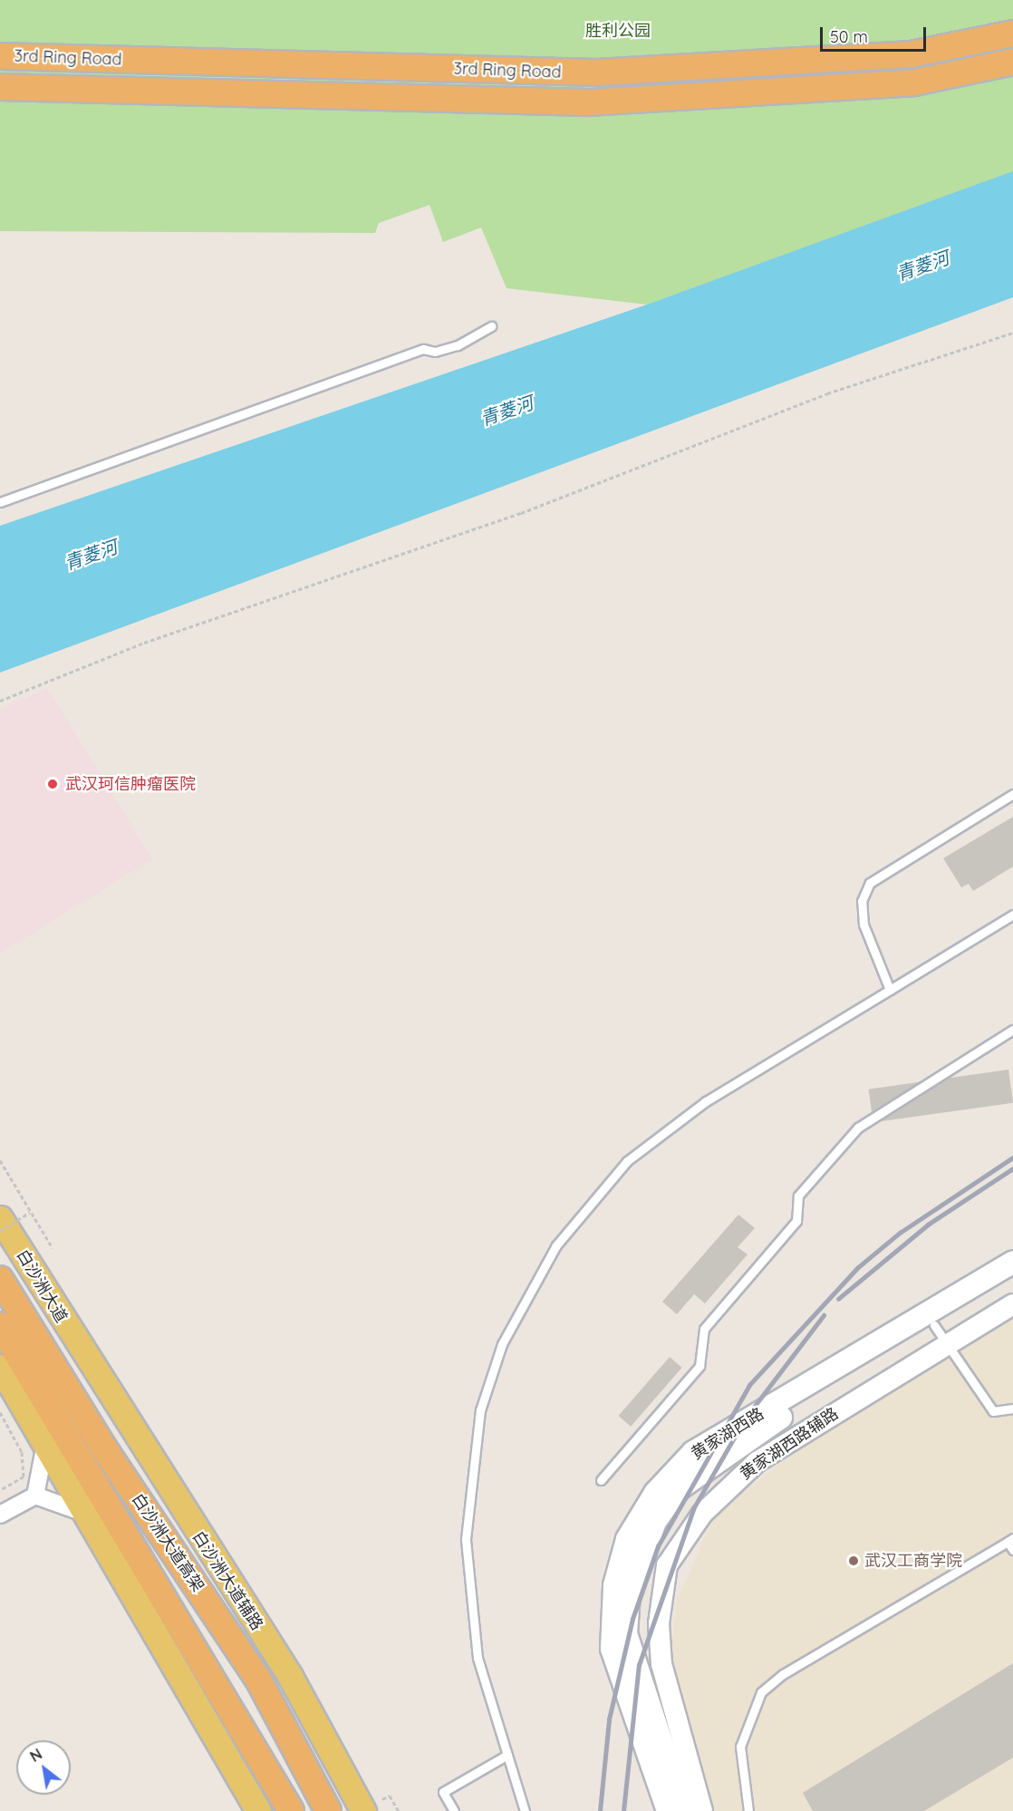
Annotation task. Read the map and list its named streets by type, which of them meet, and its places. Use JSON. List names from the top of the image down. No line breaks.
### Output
{"streets":{"highway":["3rd Ring Road","白沙洲大道高架"],"main road":["白沙洲大道","黄家湖西路","白沙洲大道辅路"],"street":["黄家湖西路辅路"]},"crossings":[["白沙洲大道","白沙洲大道辅路"]],"water":["青菱河"],"parks":["胜利公园"],"places":["武汉珂信肿瘤医院","武汉工商学院"],"scale_bar":"50 m","north":"top left"}
